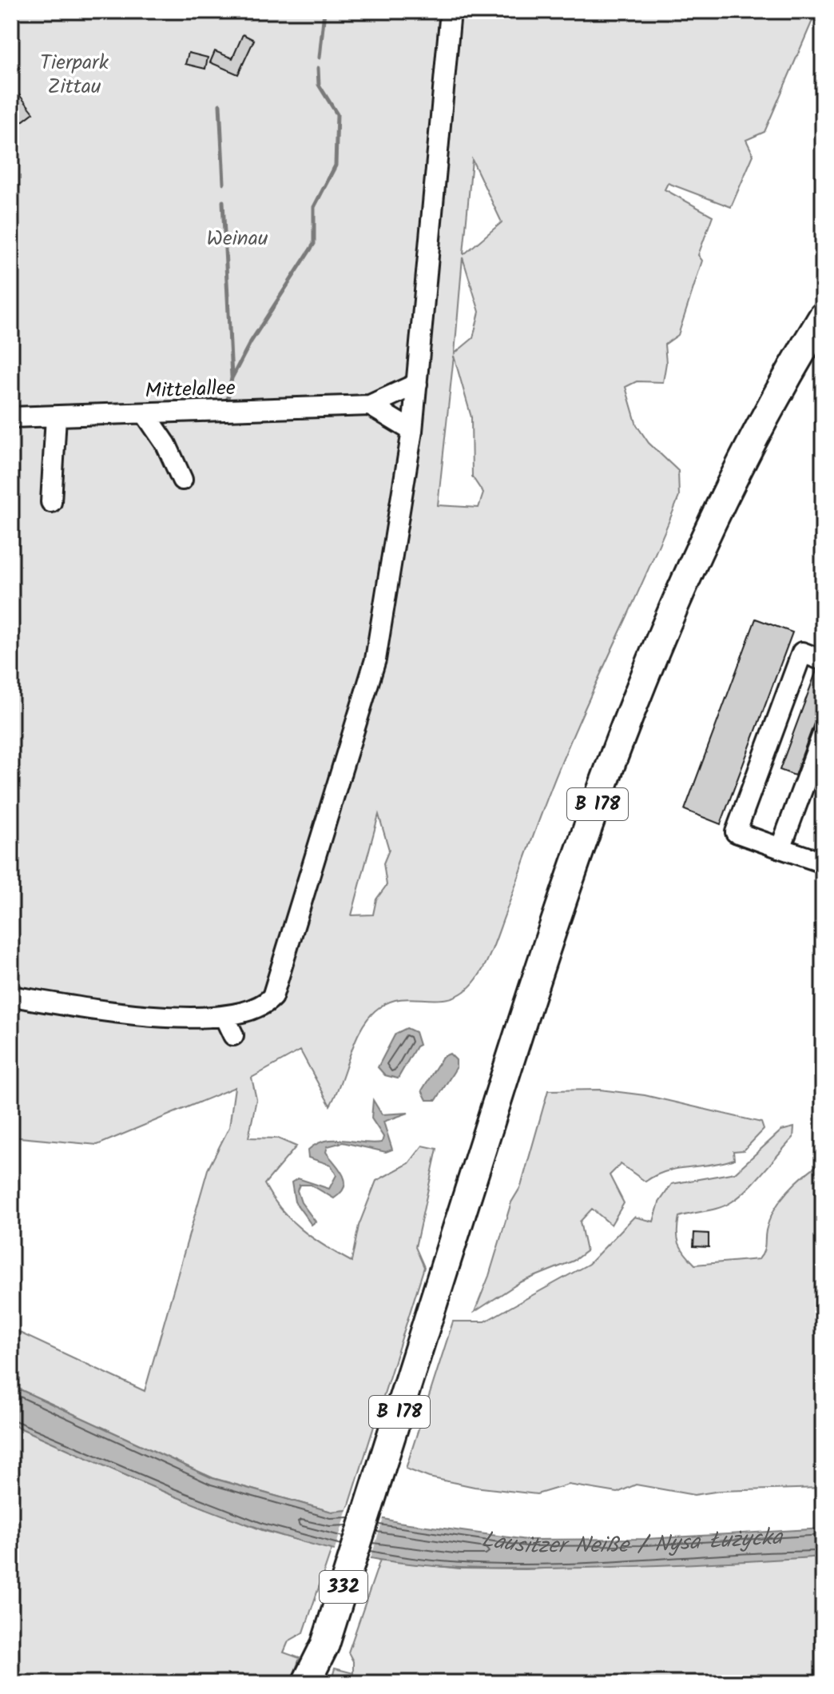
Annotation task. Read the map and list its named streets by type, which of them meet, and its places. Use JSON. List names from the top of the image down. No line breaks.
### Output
{"streets":{"highway":["B 178","332"],"street":["Mittelallee"]},"crossings":[["B 178","332"]],"water":["Lausitzer Neiße / Nysa Łużycka"],"parks":["Tierpark Zittau","Weinau"]}
